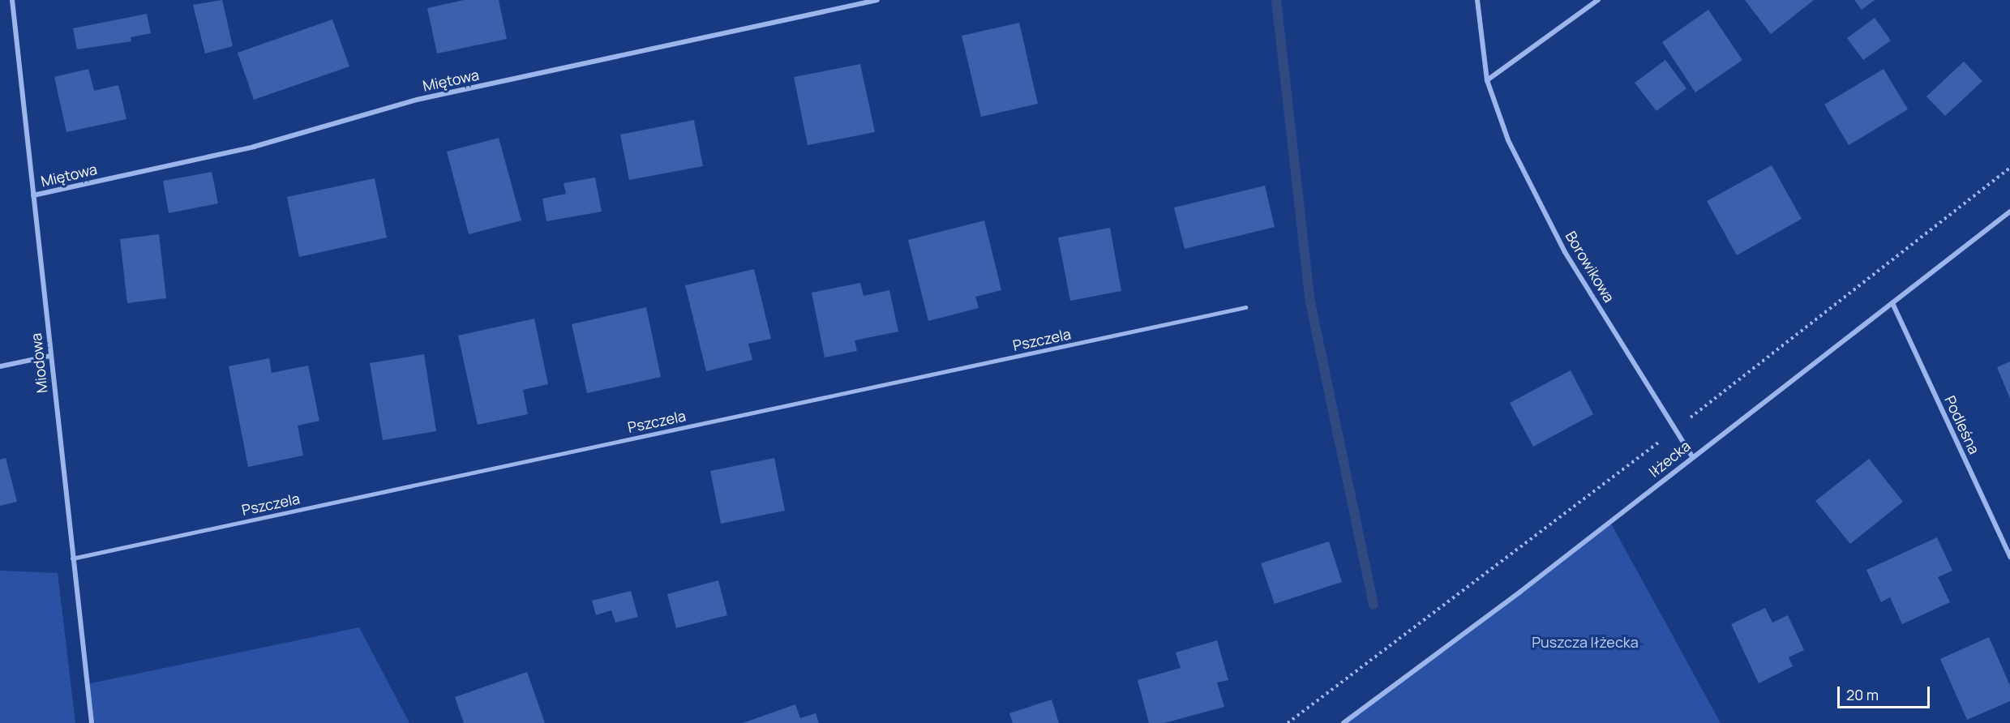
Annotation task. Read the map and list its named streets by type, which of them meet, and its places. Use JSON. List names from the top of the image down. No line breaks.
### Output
{"streets":{"street":["Miętowa","Borowikowa","Miodowa","Podleśna","Iłżecka"],"lane":["Pszczela"]},"crossings":[["Miętowa","Miodowa"],["Borowikowa","Iłżecka"],["Pszczela","Miodowa"],["Podleśna","Iłżecka"]],"parks":["Puszcza Iłżecka"],"scale_bar":"20 m"}
